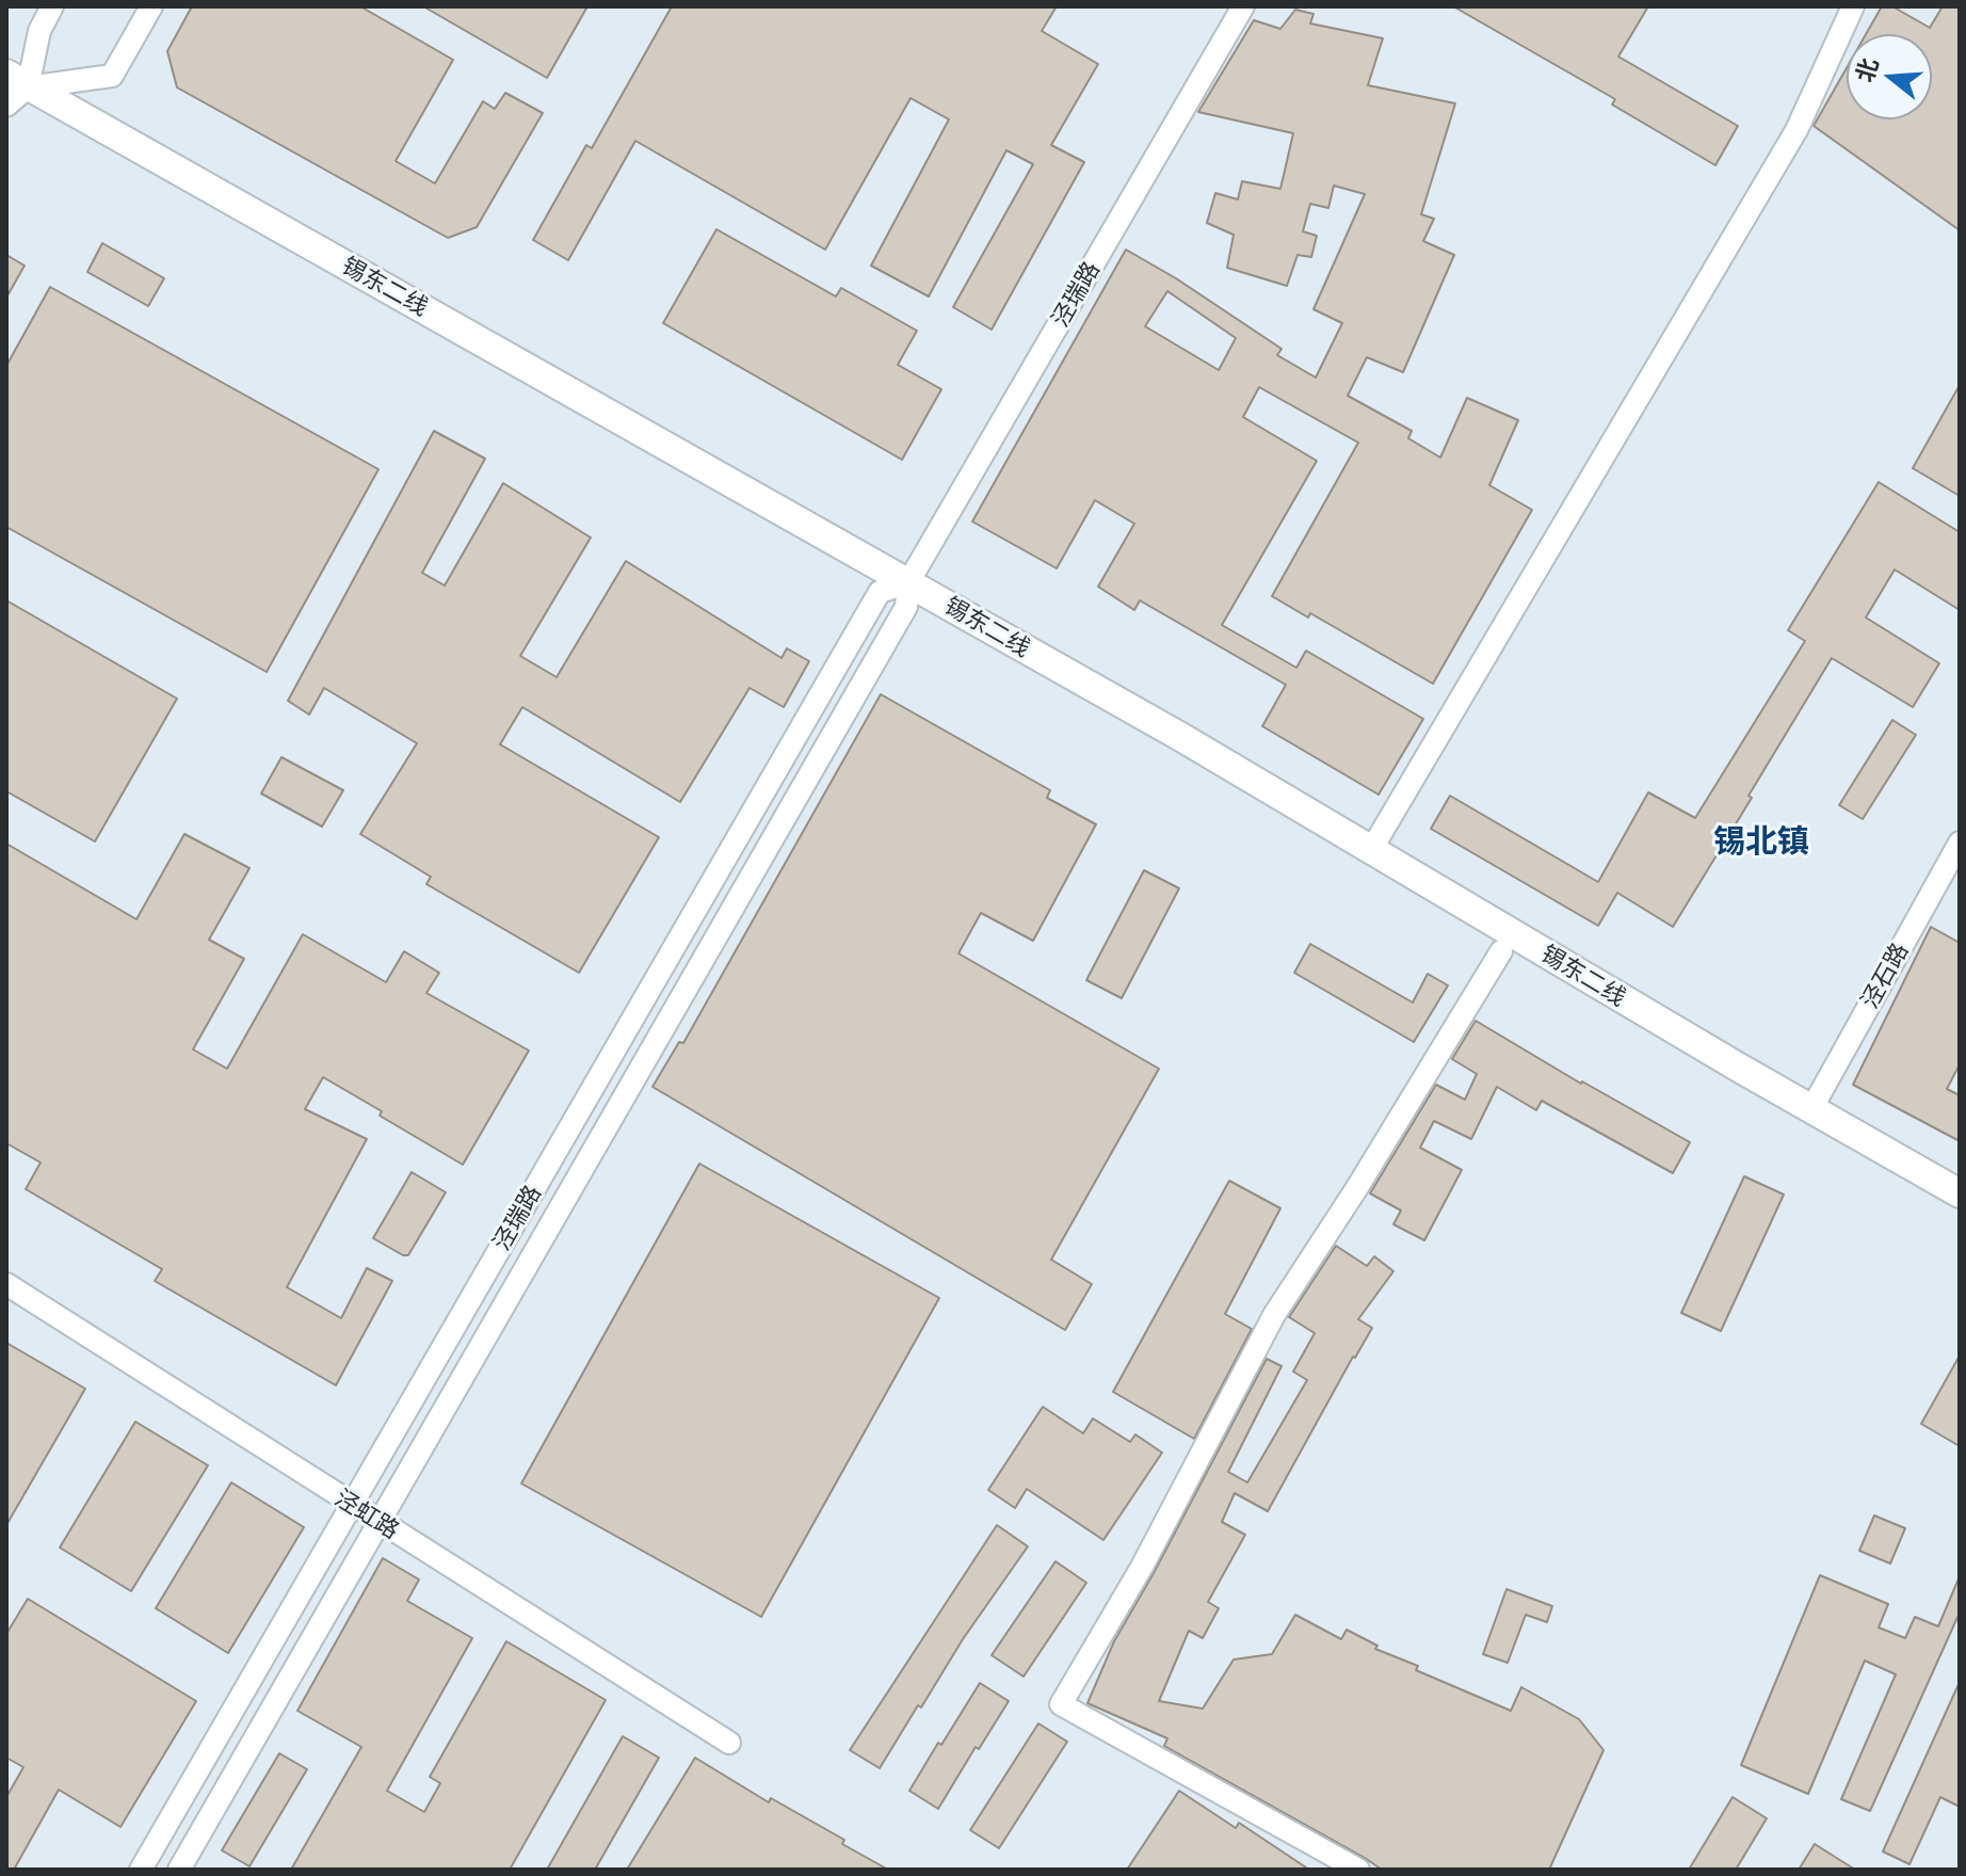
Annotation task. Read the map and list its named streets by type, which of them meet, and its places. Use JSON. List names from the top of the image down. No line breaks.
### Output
{"streets":{"main road":["锡东二线"],"street":["泾瑞路","泾石路","泾虹路"]},"crossings":[["锡东二线","泾瑞路"],["锡东二线","泾石路"],["泾瑞路","泾虹路"]],"districts":["锡北镇"],"north":"left"}
